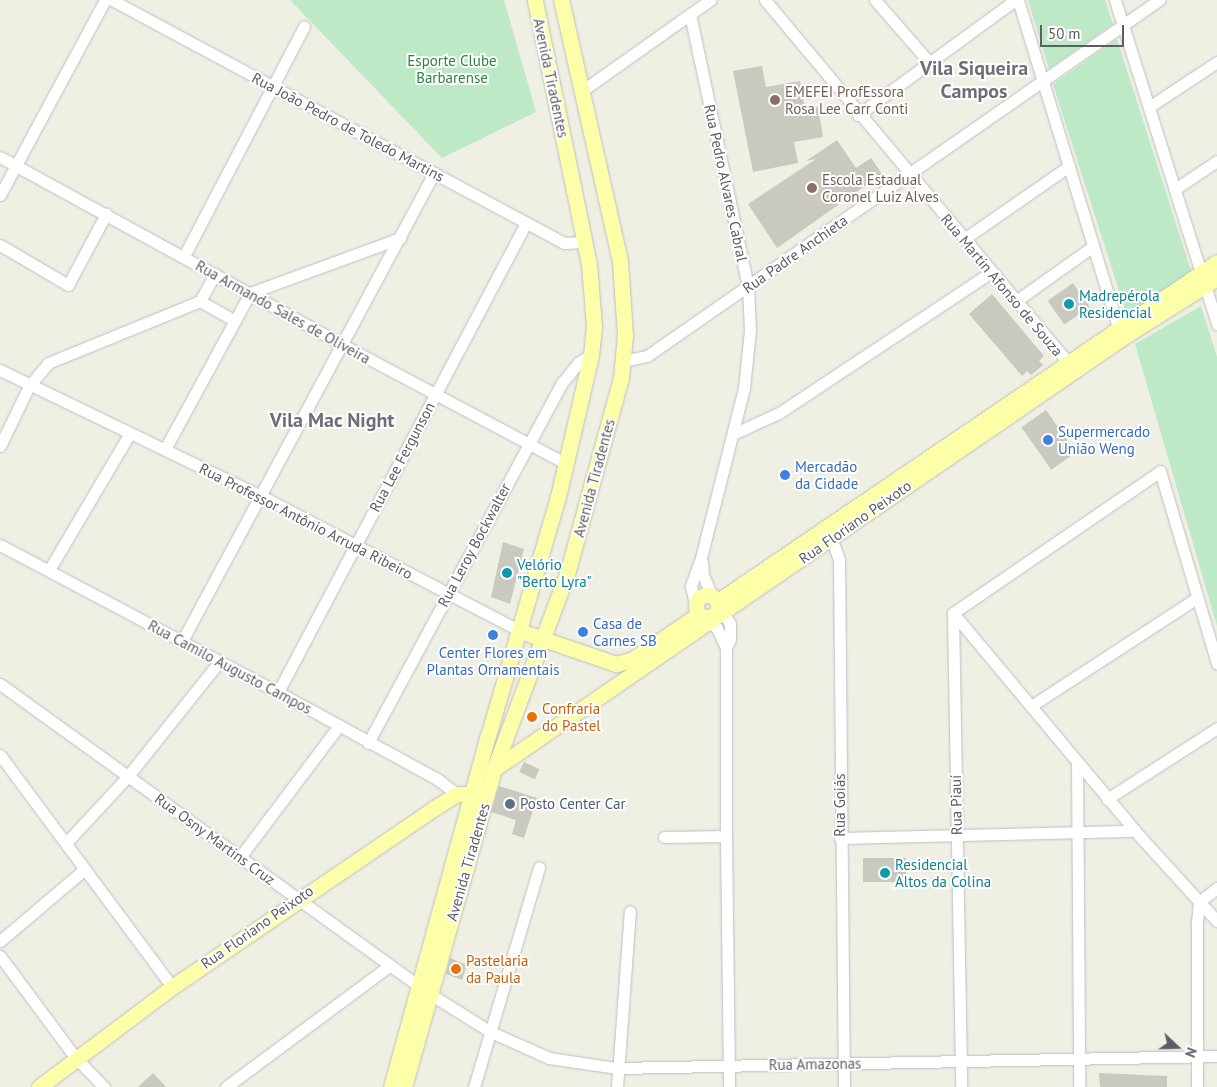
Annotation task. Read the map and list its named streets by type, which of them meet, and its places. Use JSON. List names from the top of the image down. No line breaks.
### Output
{"streets":{"main road":["Avenida Tiradentes","Rua Professor Antônio Arruda Ribeiro","Rua Floriano Peixoto"],"street":["Rua João Pedro de Toledo Martins","Rua Pedro Alvares Cabral","Rua Padre Anchieta","Rua Martin Afonso de Souza","Rua Armando Sales de Oliveira","Rua Lee Fergunson","Rua Leroy Bockwalter","Rua Camilo Augusto Campos","Rua Goiás","Rua Piauí","Rua Osny Martins Cruz","Rua Amazonas"]},"crossings":[["Avenida Tiradentes","Rua João Pedro de Toledo Martins"],["Avenida Tiradentes","Rua Padre Anchieta"],["Avenida Tiradentes","Rua Armando Sales de Oliveira"],["Avenida Tiradentes","Rua Professor Antônio Arruda Ribeiro"],["Avenida Tiradentes","Rua Floriano Peixoto"],["Avenida Tiradentes","Rua Leroy Bockwalter"],["Avenida Tiradentes","Rua Camilo Augusto Campos"],["Avenida Tiradentes","Rua Osny Martins Cruz"],["Avenida Tiradentes","Rua Amazonas"],["Rua João Pedro de Toledo Martins","Rua Lee Fergunson"],["Rua Pedro Alvares Cabral","Rua Padre Anchieta"],["Rua Pedro Alvares Cabral","Rua Floriano Peixoto"],["Rua Pedro Alvares Cabral","Rua Amazonas"],["Rua Padre Anchieta","Rua Martin Afonso de Souza"],["Rua Martin Afonso de Souza","Rua Floriano Peixoto"],["Rua Armando Sales de Oliveira","Rua Lee Fergunson"],["Rua Armando Sales de Oliveira","Rua Leroy Bockwalter"],["Rua Lee Fergunson","Rua Professor Antônio Arruda Ribeiro"],["Rua Lee Fergunson","Rua Camilo Augusto Campos"],["Rua Professor Antônio Arruda Ribeiro","Rua Floriano Peixoto"],["Rua Professor Antônio Arruda Ribeiro","Rua Leroy Bockwalter"],["Rua Floriano Peixoto","Rua Camilo Augusto Campos"],["Rua Floriano Peixoto","Rua Goiás"],["Rua Floriano Peixoto","Rua Osny Martins Cruz"],["Rua Leroy Bockwalter","Rua Camilo Augusto Campos"],["Rua Goiás","Rua Amazonas"],["Rua Piauí","Rua Amazonas"],["Rua Osny Martins Cruz","Rua Amazonas"]],"districts":["Vila Siqueira Campos","Vila Mac Night"],"parks":["Esporte Clube Barbarense"],"places":["EMEFEI ProfEssora Rosa Lee Carr Conti","Escola Estadual Coronel Luiz Alves","Madrepérola Residencial","Supermercado União Weng","Mercadão da Cidade","Velório \"Berto Lyra\"","Casa de Carnes SB","Center Flores em Plantas Ornamentais","Confraria do Pastel","Posto Center Car","Residencial Altos da Colina","Pastelaria da Paula"],"scale_bar":"50 m","north":"right"}
